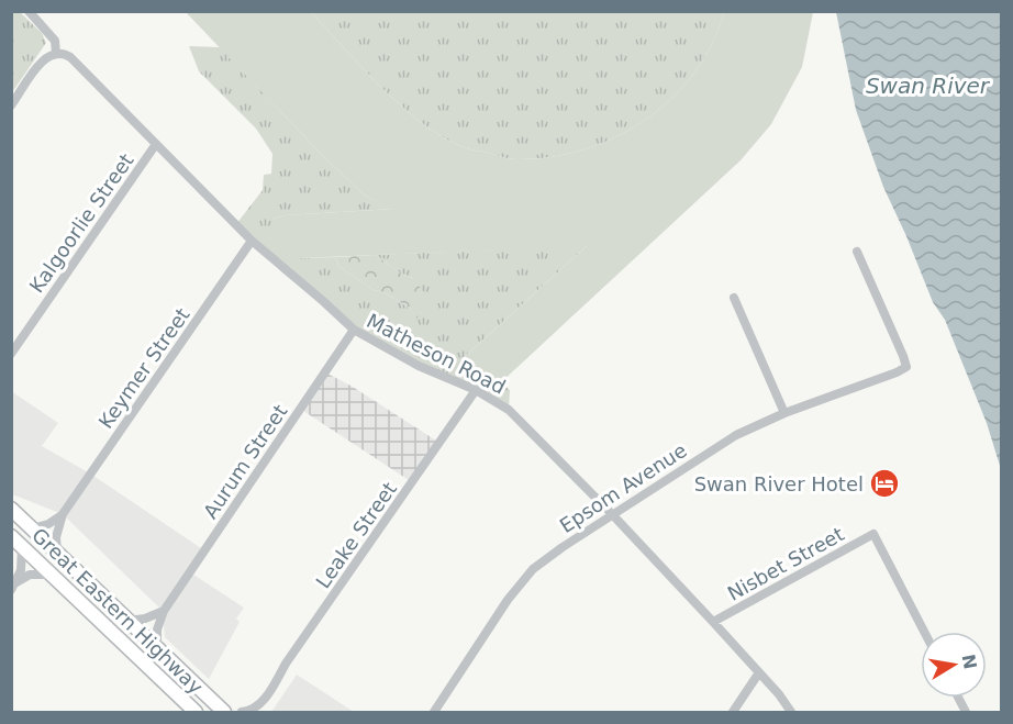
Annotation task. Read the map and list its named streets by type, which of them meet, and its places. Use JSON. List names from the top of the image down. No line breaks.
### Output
{"streets":{"highway":["Great Eastern Highway"],"street":["Kalgoorlie Street","Matheson Road","Keymer Street","Aurum Street","Epsom Avenue","Leake Street","Nisbet Street"]},"crossings":[["Kalgoorlie Street","Matheson Road"],["Matheson Road","Keymer Street"],["Matheson Road","Aurum Street"],["Matheson Road","Epsom Avenue"],["Matheson Road","Leake Street"],["Matheson Road","Nisbet Street"],["Keymer Street","Great Eastern Highway"],["Aurum Street","Great Eastern Highway"]],"water":["Swan River"],"places":{"hotel":["Swan River Hotel"]},"north":"right"}
